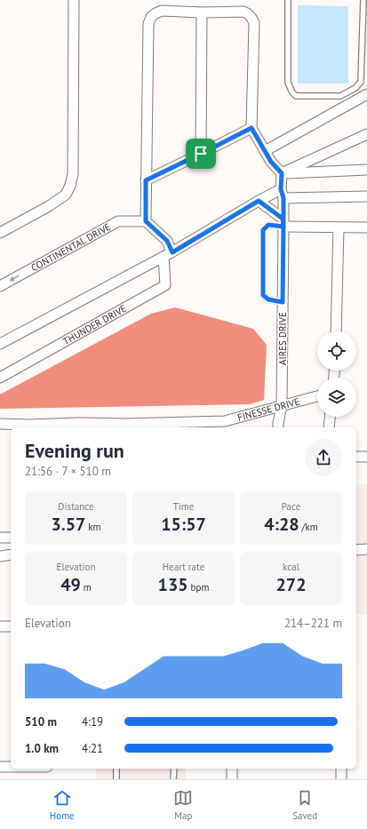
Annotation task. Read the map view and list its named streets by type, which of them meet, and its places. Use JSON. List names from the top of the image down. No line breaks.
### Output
{"streets":{"street":["CONTINENTAL DRIVE","THUNDER DRIVE","AIRES DRIVE","FINESSE DRIVE"]},"crossings":[["AIRES DRIVE","FINESSE DRIVE"]],"page":{"heading":["Evening run","21:56 · 7 × 510 m"],"stats":[["Distance","3.57 km"],["Time","15:57"],["Pace","4:28 /km"],["Elevation","49 m"],["Heart rate","135 bpm"],["kcal","272"]],"chart":["Elevation","214–221 m"],"list":[{"name":"510 m","note":"4:19"},{"name":"1.0 km","note":"4:21"}],"tabs":["Home","Map","Saved"]}}
